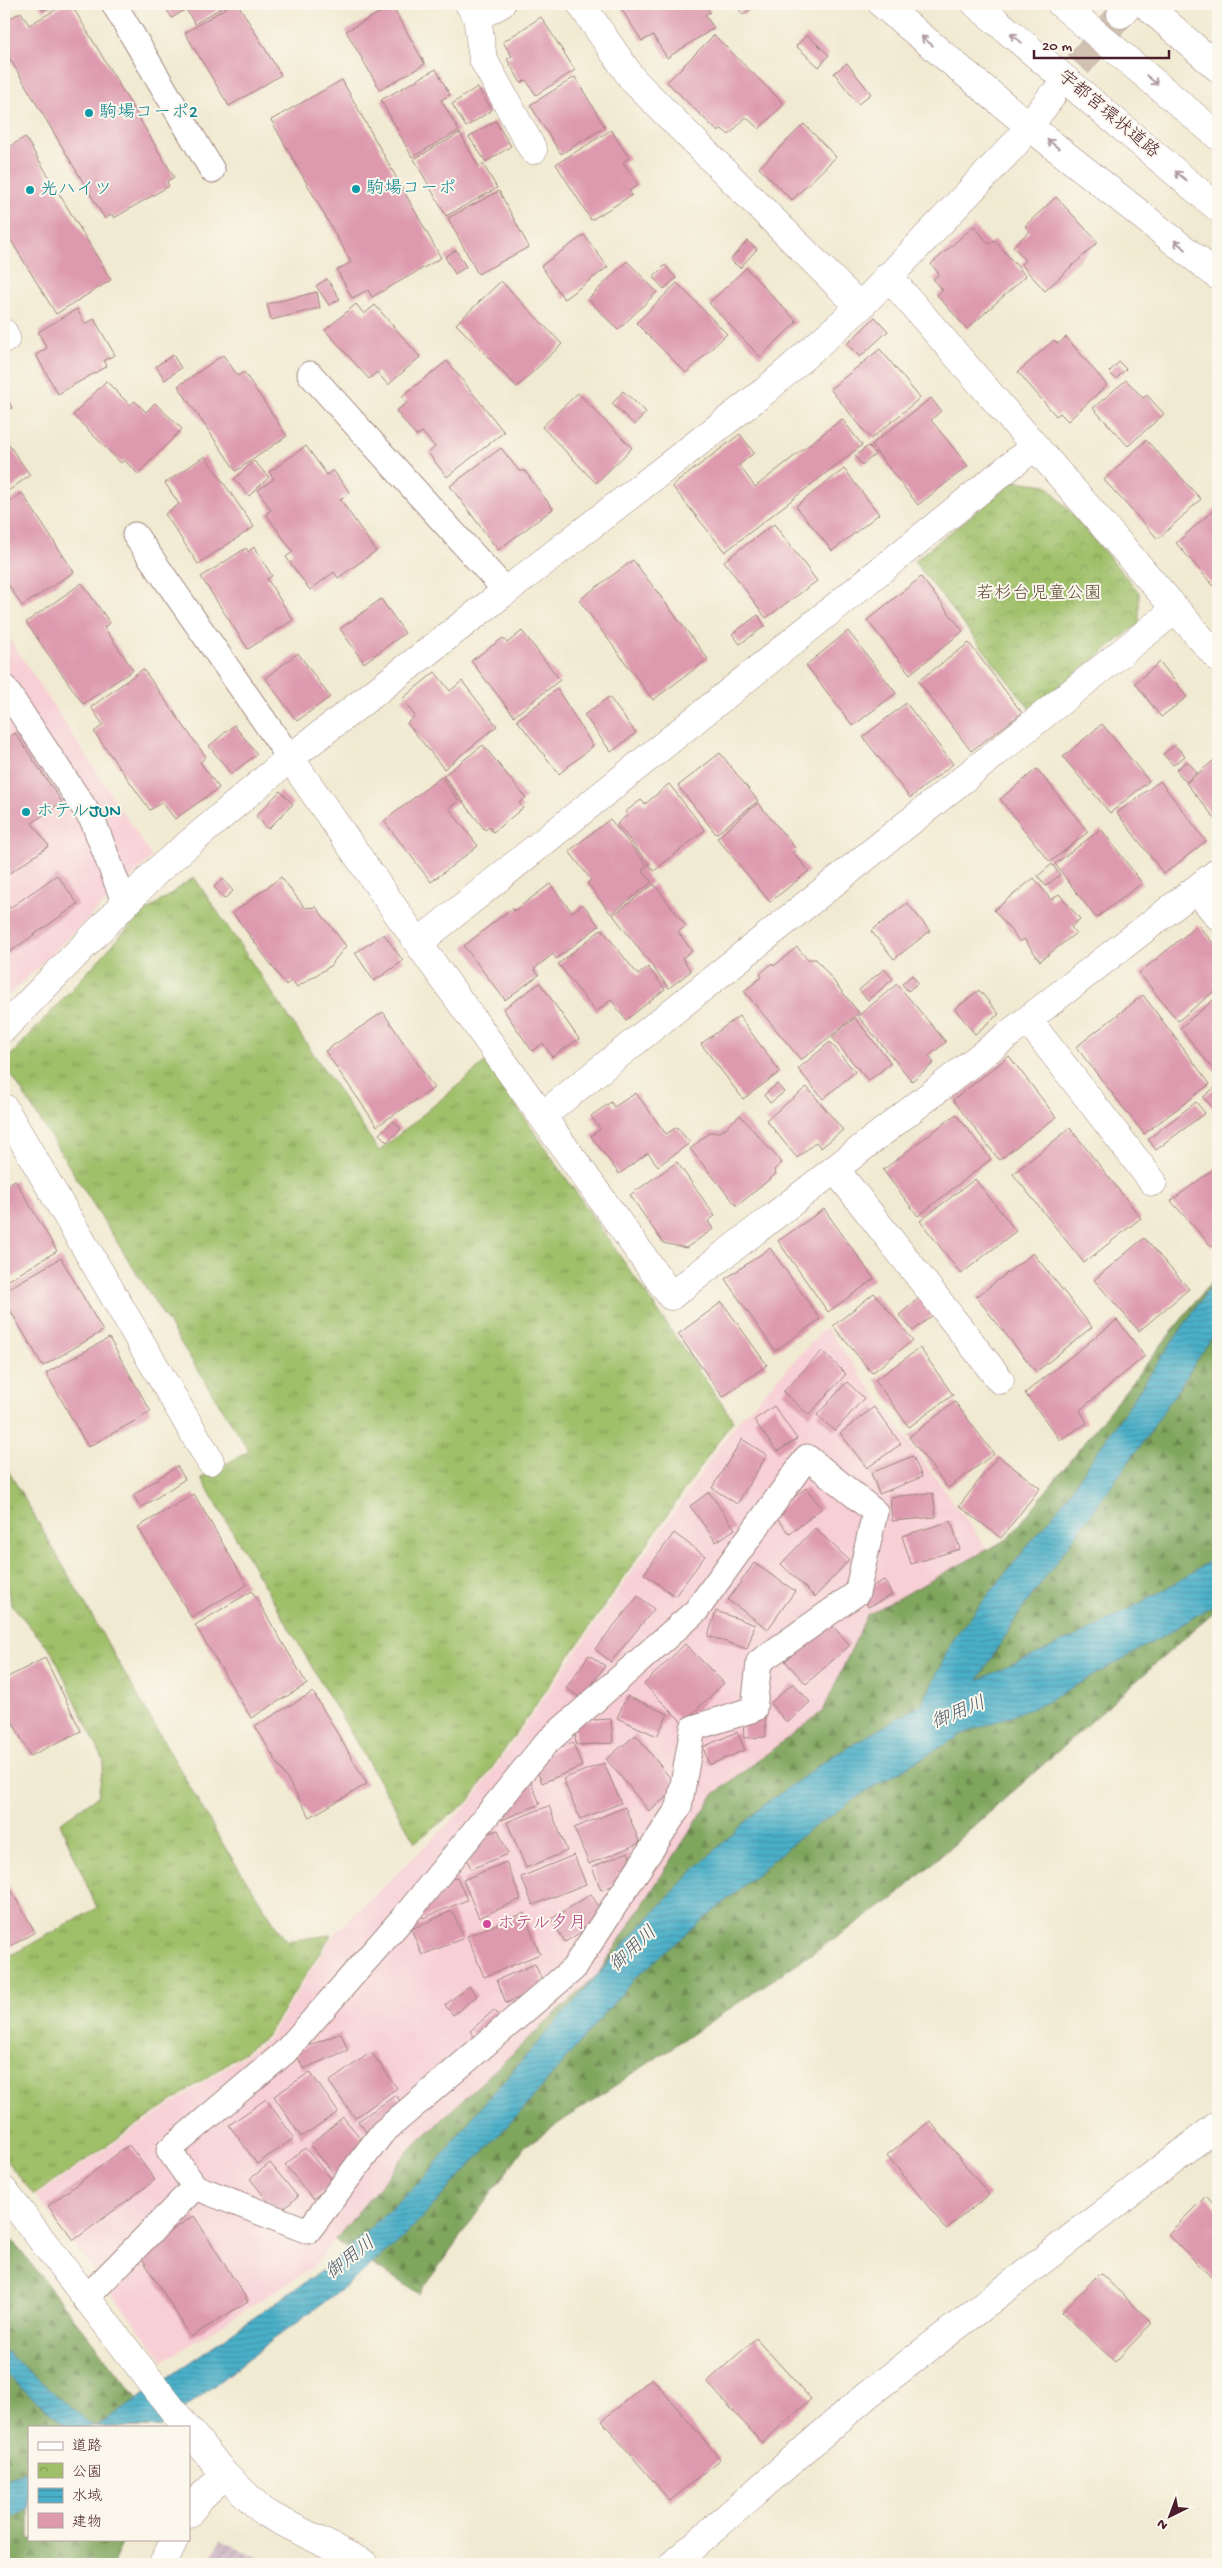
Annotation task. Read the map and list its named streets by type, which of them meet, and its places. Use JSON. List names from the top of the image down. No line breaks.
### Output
{"streets":{"main road":["宇都宮環状道路"]},"water":["御用川"],"parks":["若杉台児童公園"],"places":["駒場コーポ2","駒場コーポ","光ハイツ","ホテルJUN","ホテル夕月"],"legend":["道路","公園","水域","建物"],"scale_bar":"20 m","north":"bottom left"}
